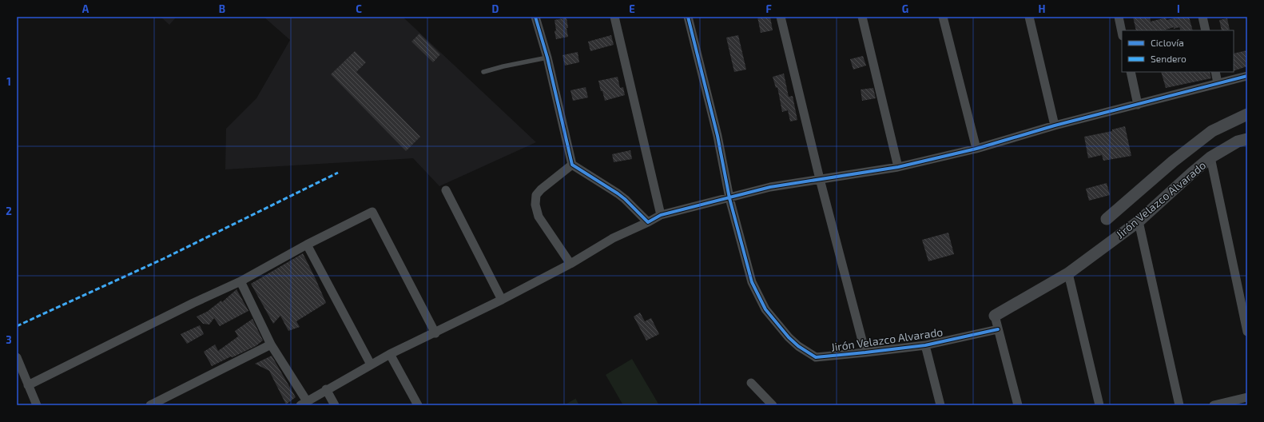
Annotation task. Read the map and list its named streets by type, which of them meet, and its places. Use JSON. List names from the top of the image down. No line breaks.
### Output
{"streets":{"street":["Jirón Velazco Alvarado"]},"legend":["Ciclovía","Sendero"],"grid":{"columns":["A","B","C","D","E","F","G","H","I"],"rows":["1","2","3"]}}
